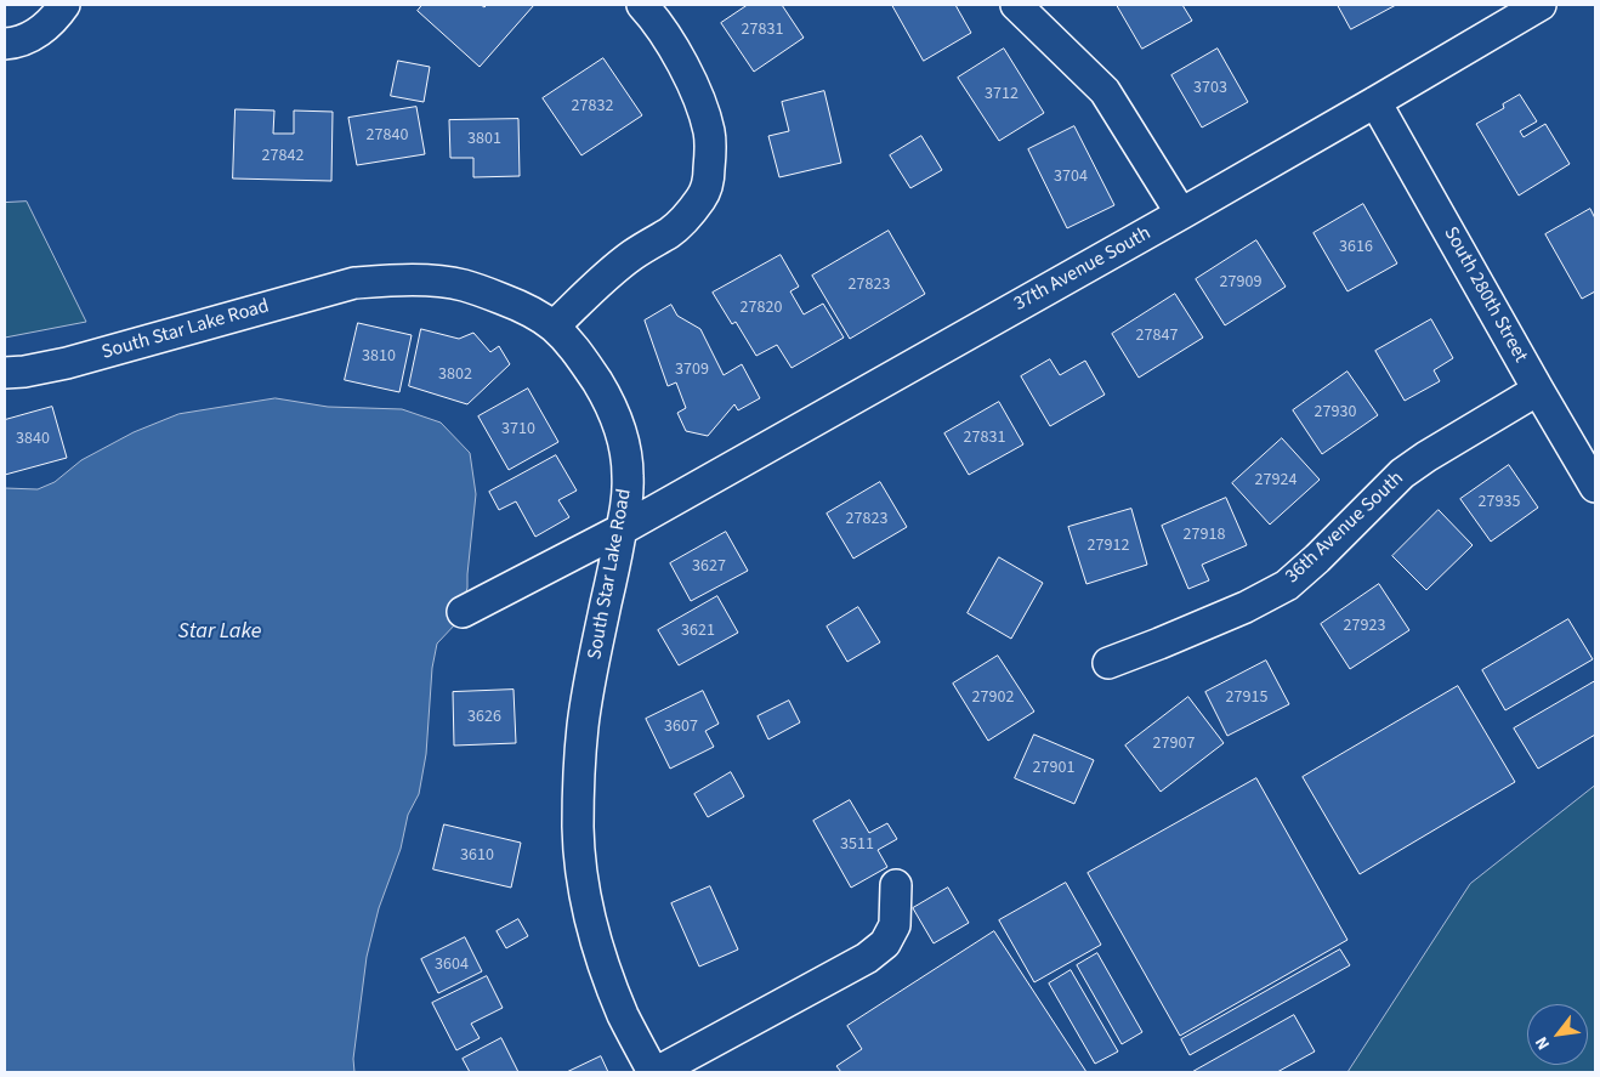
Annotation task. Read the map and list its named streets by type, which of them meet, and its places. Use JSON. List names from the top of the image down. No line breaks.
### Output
{"streets":{"street":["37th Avenue South","South 280th Street","South Star Lake Road","36th Avenue South"]},"crossings":[["37th Avenue South","South 280th Street"],["37th Avenue South","South Star Lake Road"],["South 280th Street","36th Avenue South"]],"water":["Star Lake"],"house_numbers":["27831","3703","3712","27832","27840","3801","27842","3704","3616","27909","27823","27820","27847","3810","3709","3802","27930","3710","27831","3840","27924","27935","27823","27918","27912","3627","27923","3621","27902","27915","3626","3607","27907","27901","3511","3610","3604"],"north":"bottom left"}
